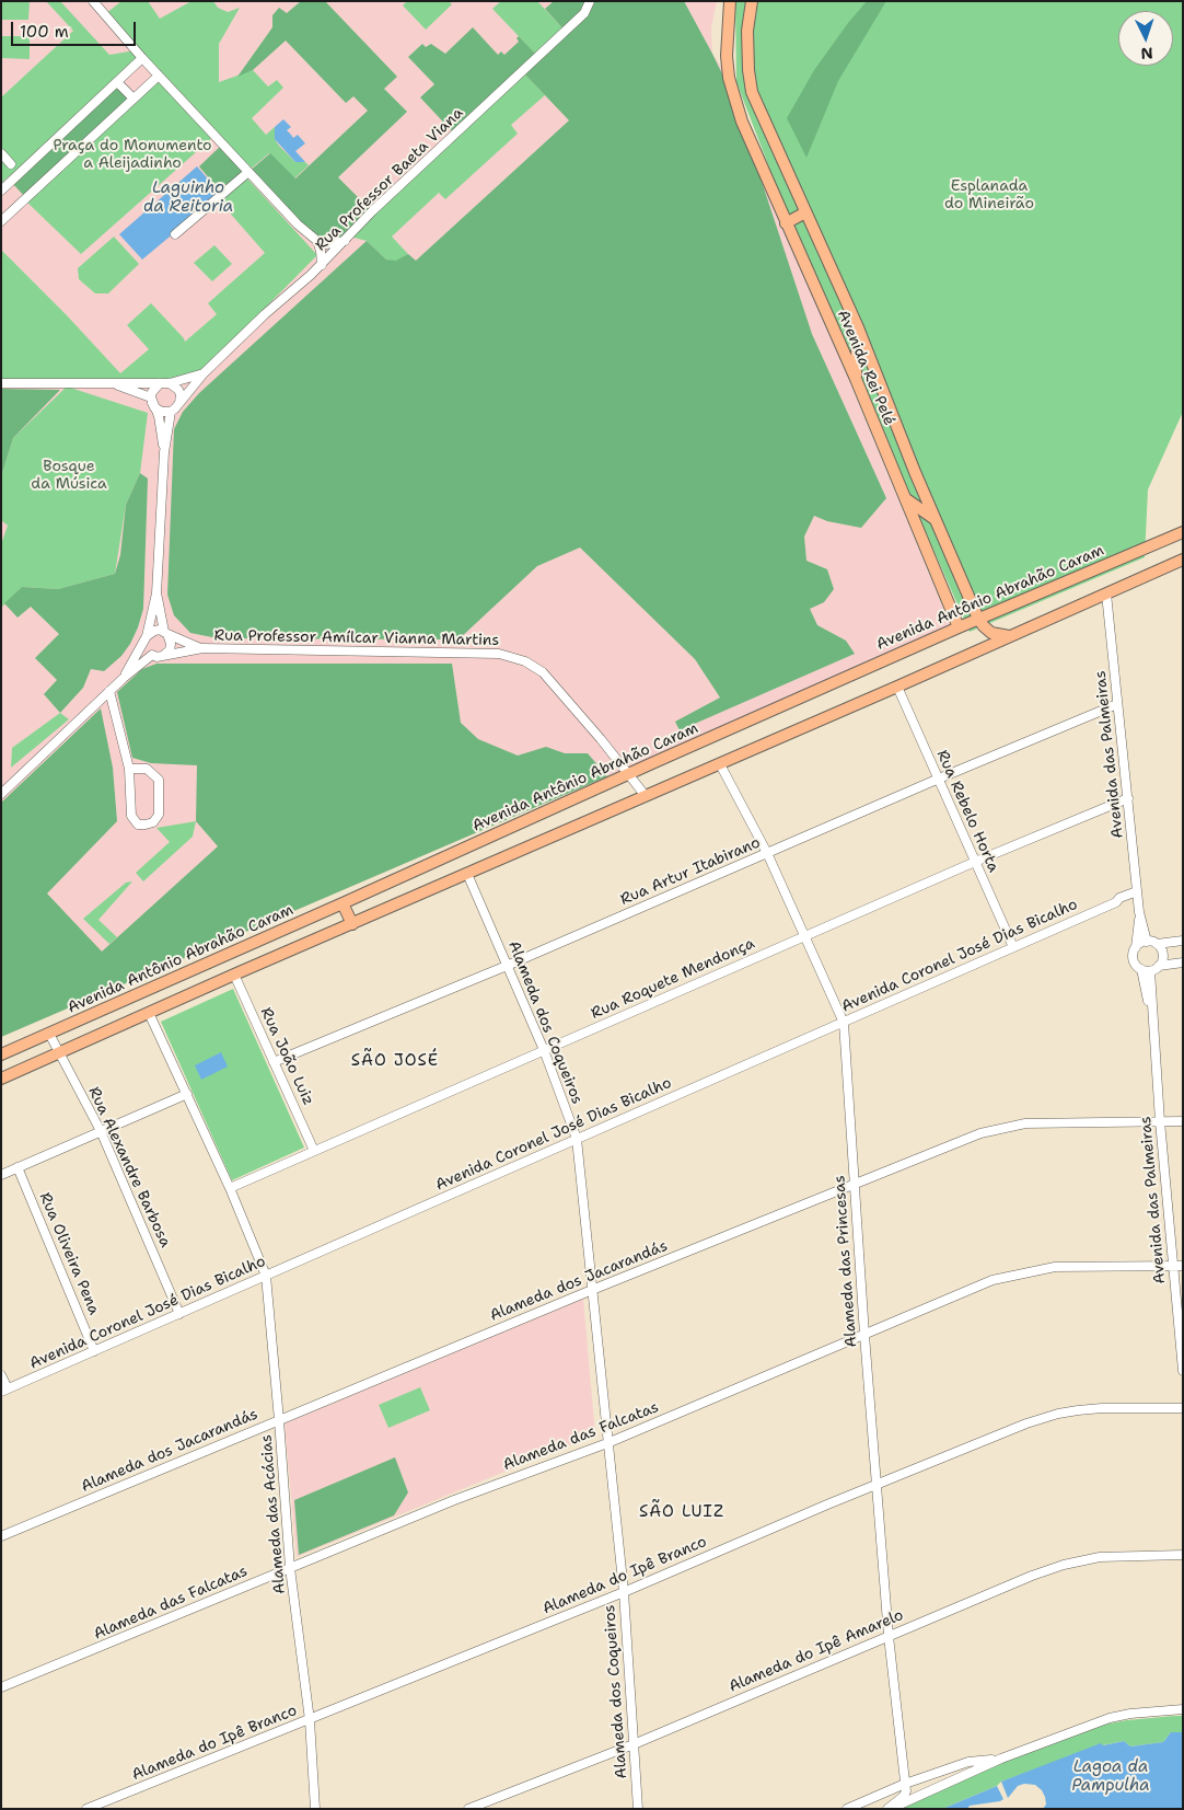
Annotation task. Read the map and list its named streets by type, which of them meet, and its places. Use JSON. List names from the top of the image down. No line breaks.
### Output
{"streets":{"main road":["Avenida Rei Pelé","Avenida Antônio Abrahão Caram"],"street":["Rua Professor Baeta Viana","Rua Professor Amílcar Vianna Martins","Avenida das Palmeiras","Rua Rebelo Horta","Rua Artur Itabirano","Avenida Coronel José Dias Bicalho","Rua Roquete Mendonça","Alameda dos Coqueiros","Rua João Luiz","Rua Alexandre Barbosa","Rua Oliveira Pena","Alameda das Princesas","Alameda dos Jacarandás","Alameda das Falcatas","Alameda das Acácias","Alameda do Ipê Branco","Alameda do Ipê Amarelo"]},"crossings":[["Avenida Rei Pelé","Avenida Antônio Abrahão Caram"],["Avenida Antônio Abrahão Caram","Rua Professor Amílcar Vianna Martins"],["Avenida Antônio Abrahão Caram","Rua Alexandre Barbosa"],["Avenida das Palmeiras","Rua Artur Itabirano"],["Avenida das Palmeiras","Avenida Coronel José Dias Bicalho"],["Avenida das Palmeiras","Rua Roquete Mendonça"],["Avenida das Palmeiras","Alameda dos Jacarandás"],["Avenida das Palmeiras","Alameda das Falcatas"],["Rua Rebelo Horta","Rua Artur Itabirano"],["Rua Rebelo Horta","Avenida Coronel José Dias Bicalho"],["Rua Rebelo Horta","Rua Roquete Mendonça"],["Rua Artur Itabirano","Alameda dos Coqueiros"],["Rua Artur Itabirano","Rua João Luiz"],["Rua Artur Itabirano","Alameda das Princesas"],["Avenida Coronel José Dias Bicalho","Alameda dos Coqueiros"],["Avenida Coronel José Dias Bicalho","Rua Alexandre Barbosa"],["Avenida Coronel José Dias Bicalho","Rua Oliveira Pena"],["Avenida Coronel José Dias Bicalho","Alameda das Princesas"],["Avenida Coronel José Dias Bicalho","Alameda das Acácias"],["Rua Roquete Mendonça","Alameda dos Coqueiros"],["Rua Roquete Mendonça","Rua João Luiz"],["Rua Roquete Mendonça","Alameda das Princesas"],["Rua Roquete Mendonça","Alameda das Acácias"],["Alameda dos Coqueiros","Alameda dos Jacarandás"],["Alameda dos Coqueiros","Alameda das Falcatas"],["Alameda dos Coqueiros","Alameda do Ipê Branco"],["Alameda dos Coqueiros","Alameda do Ipê Amarelo"],["Alameda das Princesas","Alameda dos Jacarandás"],["Alameda das Princesas","Alameda das Falcatas"],["Alameda das Princesas","Alameda do Ipê Branco"],["Alameda das Princesas","Alameda do Ipê Amarelo"],["Alameda dos Jacarandás","Alameda das Acácias"],["Alameda das Falcatas","Alameda das Acácias"],["Alameda das Acácias","Alameda do Ipê Branco"]],"districts":["SÃO JOSÉ","SÃO LUIZ"],"water":["Laguinho da Reitoria","Lagoa da Pampulha"],"parks":["Praça do Monumento a Aleijadinho","Esplanada do Mineirão","Bosque da Música"],"scale_bar":"100 m","north":"bottom"}
